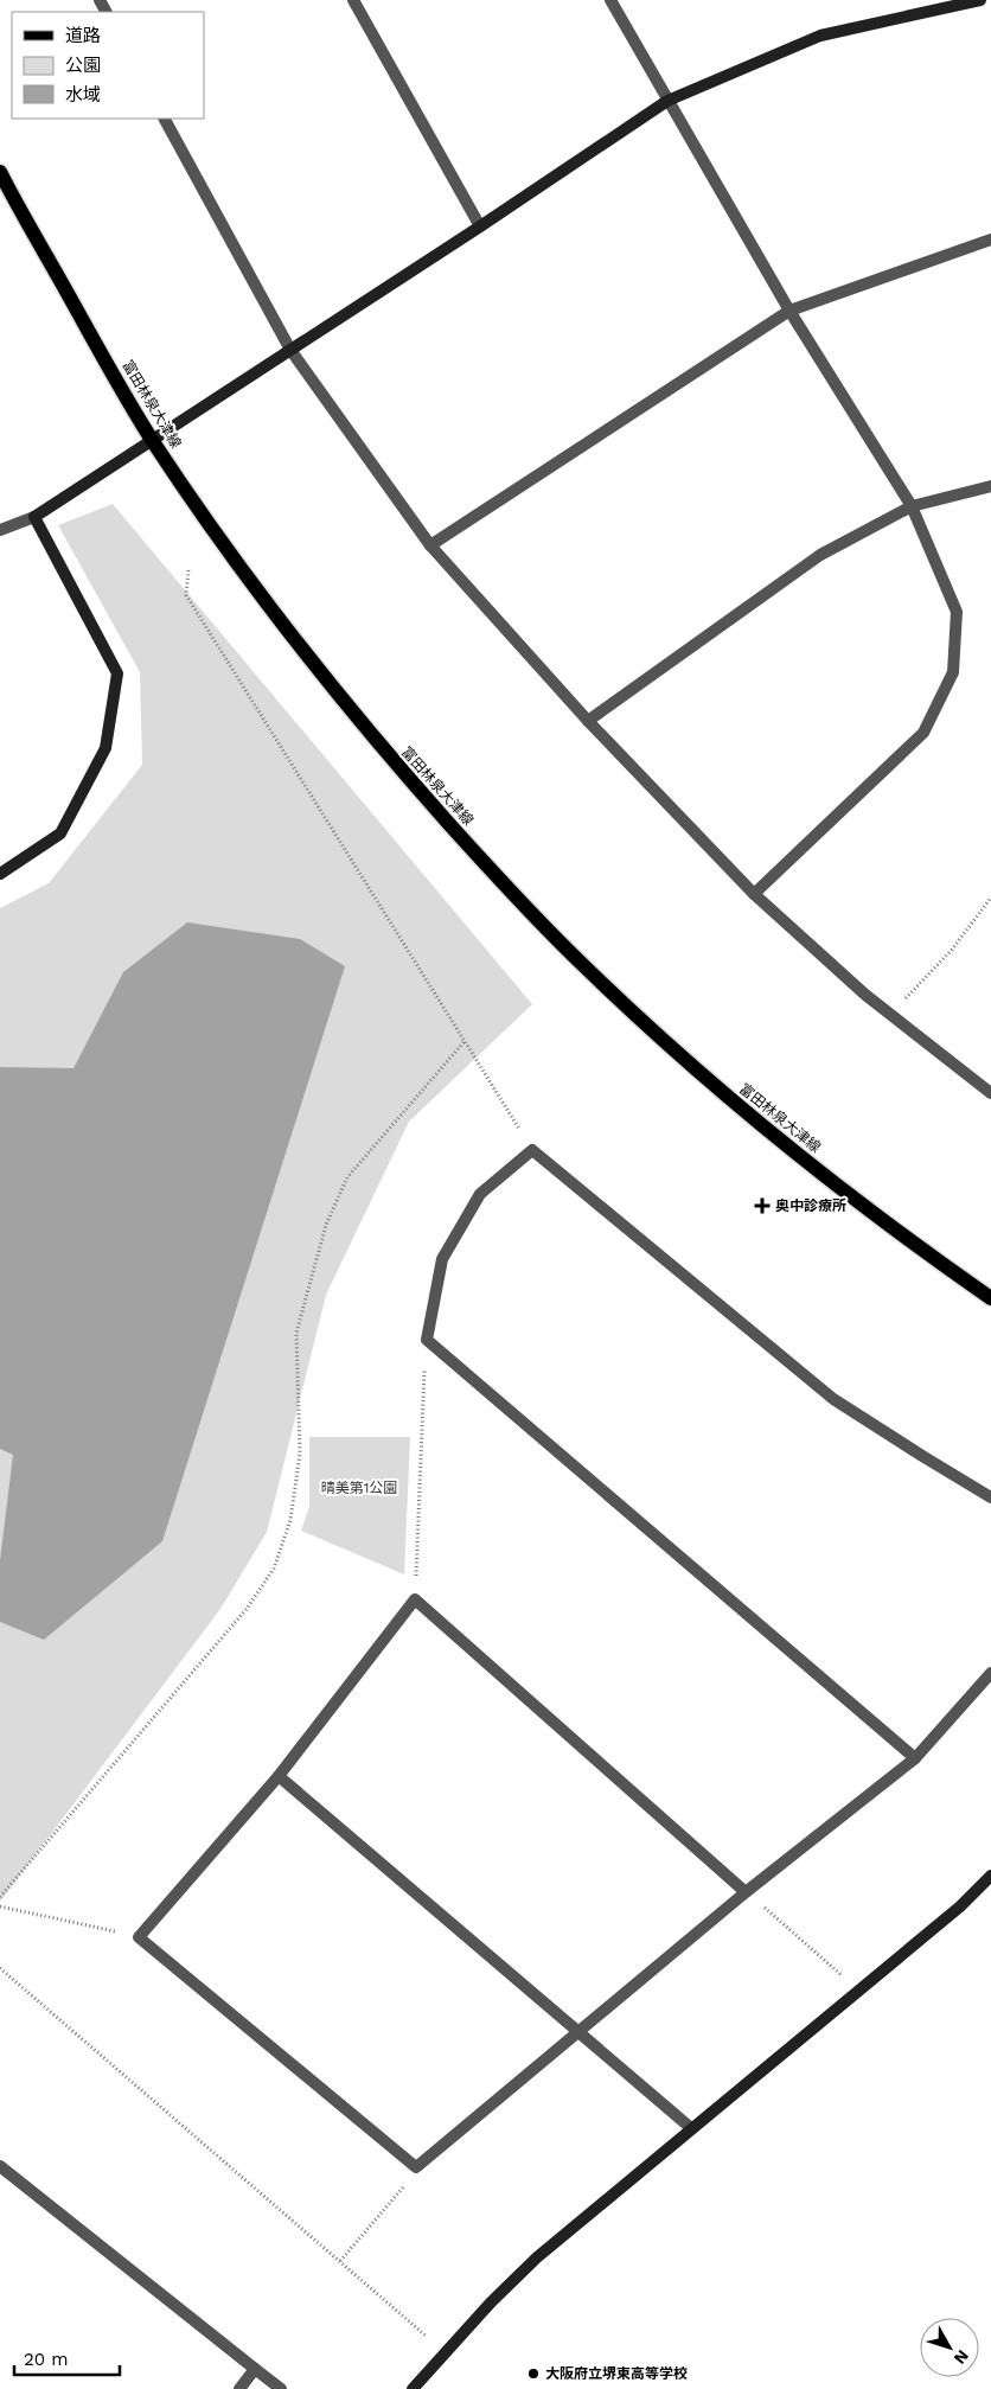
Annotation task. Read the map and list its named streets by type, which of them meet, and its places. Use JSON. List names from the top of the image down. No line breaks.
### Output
{"streets":{"main road":["富田林泉大津線"]},"parks":["晴美第1公園"],"places":{"health":["奥中診療所"],"other":["大阪府立堺東高等学校"]},"legend":["道路","公園","水域"],"scale_bar":"20 m","north":"bottom right"}
